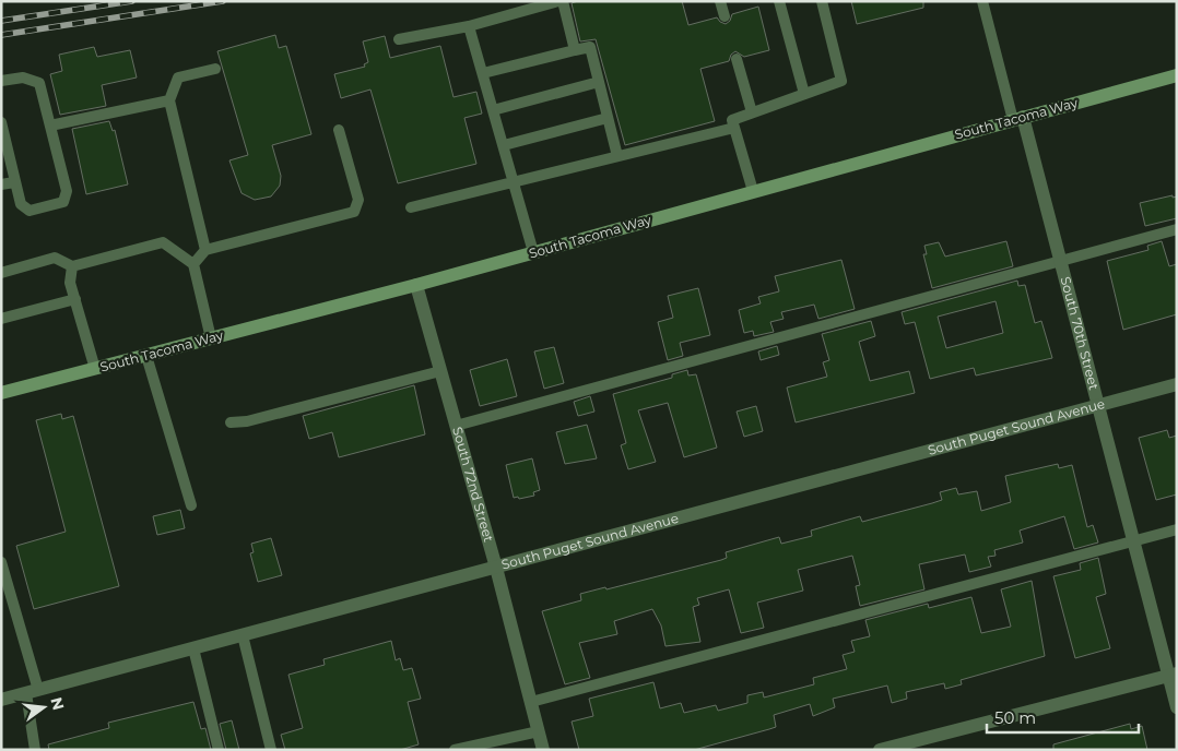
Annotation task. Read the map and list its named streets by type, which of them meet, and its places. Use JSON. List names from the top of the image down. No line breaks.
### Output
{"streets":{"main road":["South Tacoma Way"],"street":["South 70th Street","South Puget Sound Avenue","South 72nd Street"]},"crossings":[["South Tacoma Way","South 70th Street"],["South Tacoma Way","South 72nd Street"],["South 70th Street","South Puget Sound Avenue"],["South Puget Sound Avenue","South 72nd Street"]],"scale_bar":"50 m","north":"right"}
